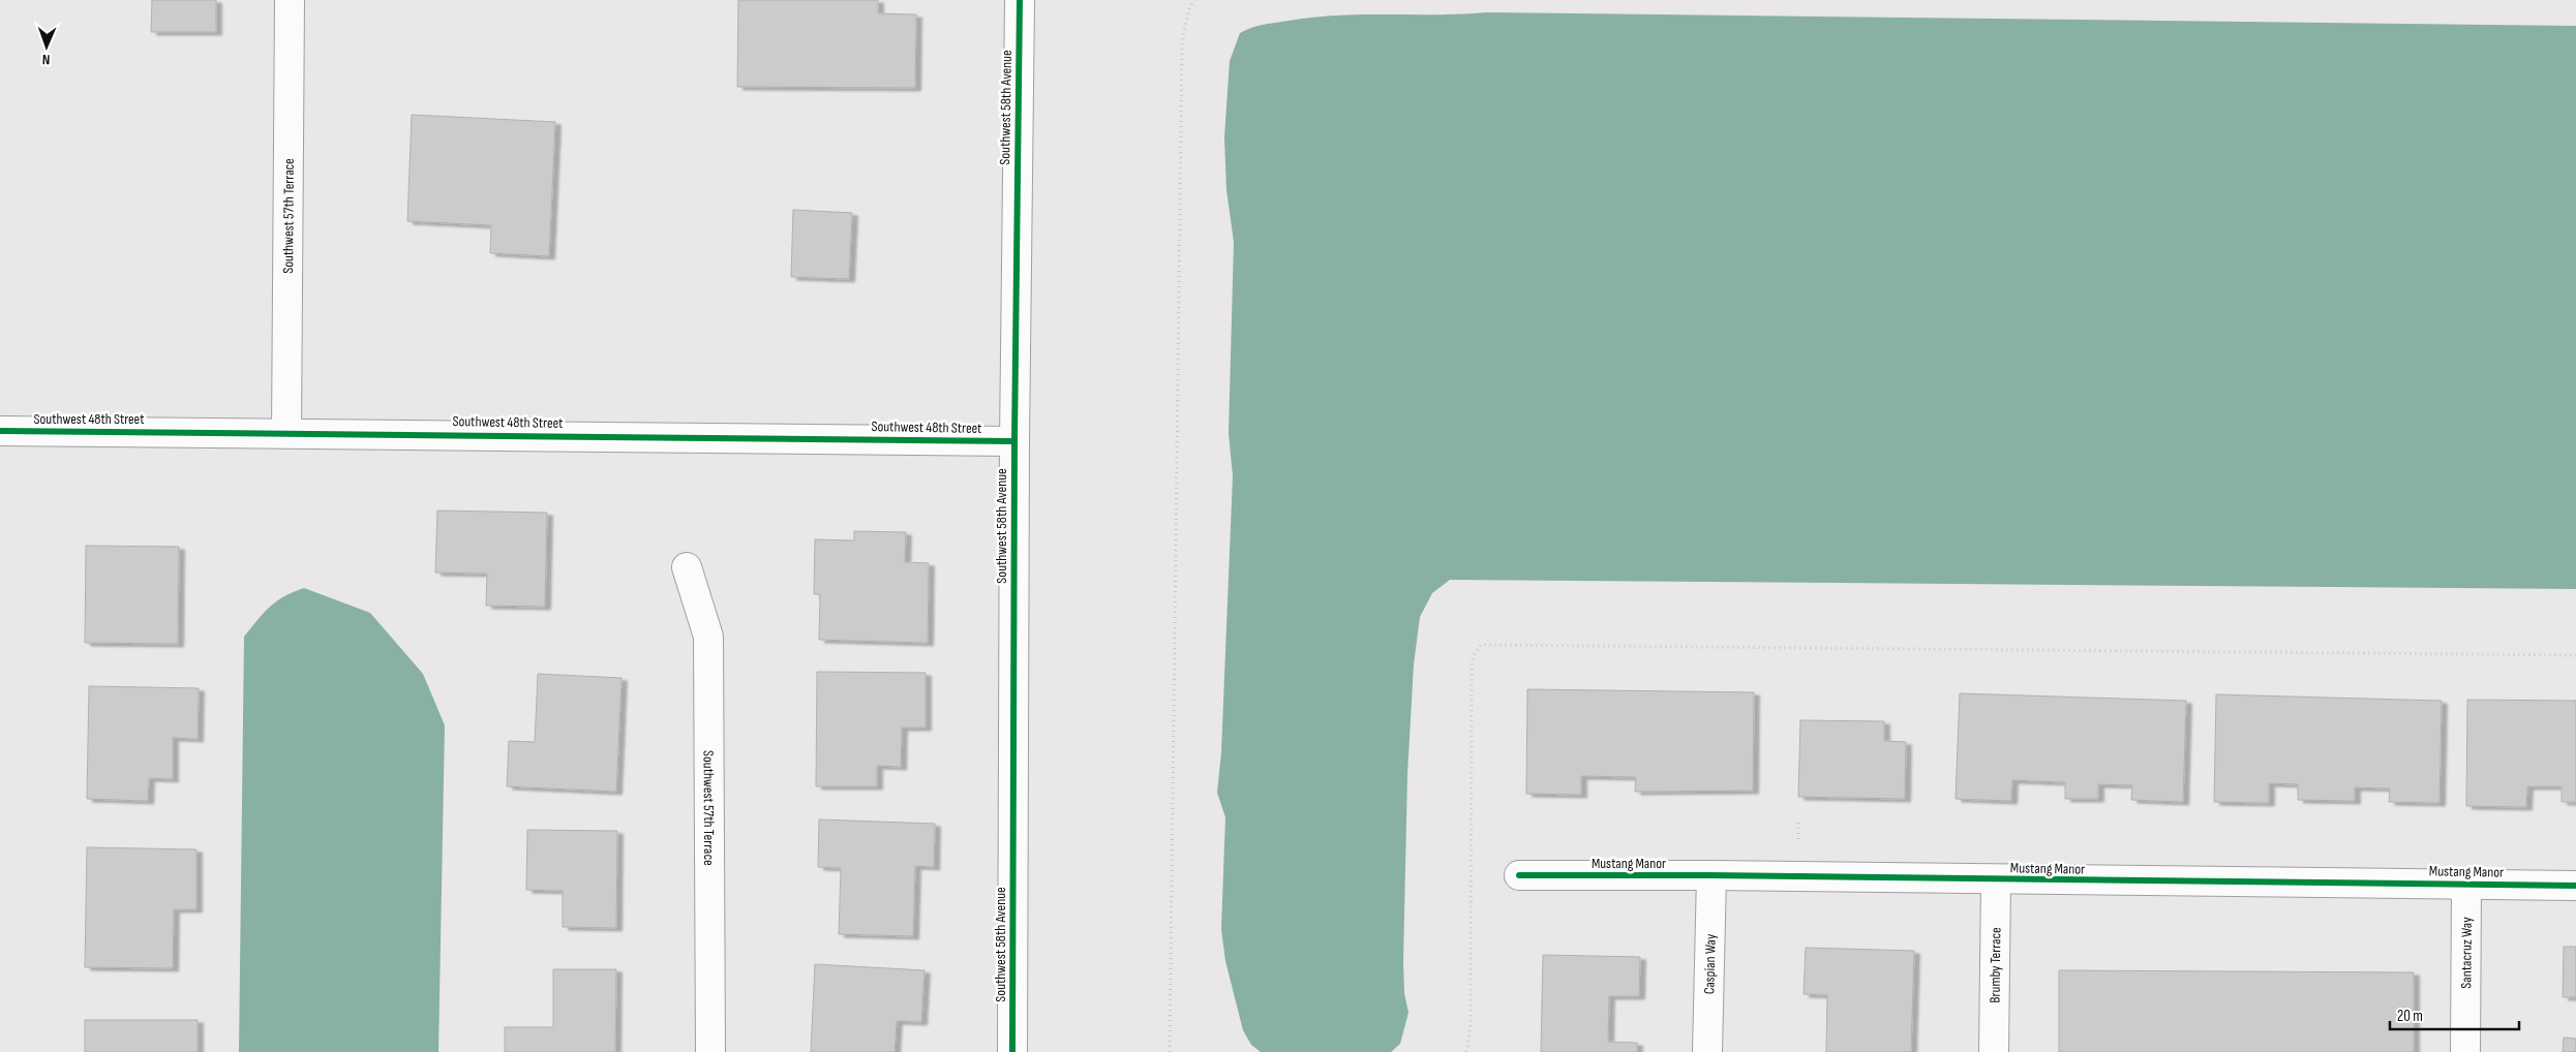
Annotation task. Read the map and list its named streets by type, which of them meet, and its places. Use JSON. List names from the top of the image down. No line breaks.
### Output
{"streets":{"street":["Southwest 58th Avenue","Southwest 57th Terrace","Southwest 48th Street","Mustang Manor","Santacruz Way","Caspian Way","Brumby Terrace"]},"crossings":[["Southwest 58th Avenue","Southwest 48th Street"],["Southwest 57th Terrace","Southwest 48th Street"],["Mustang Manor","Santacruz Way"],["Mustang Manor","Caspian Way"],["Mustang Manor","Brumby Terrace"]],"scale_bar":"20 m","north":"bottom"}
